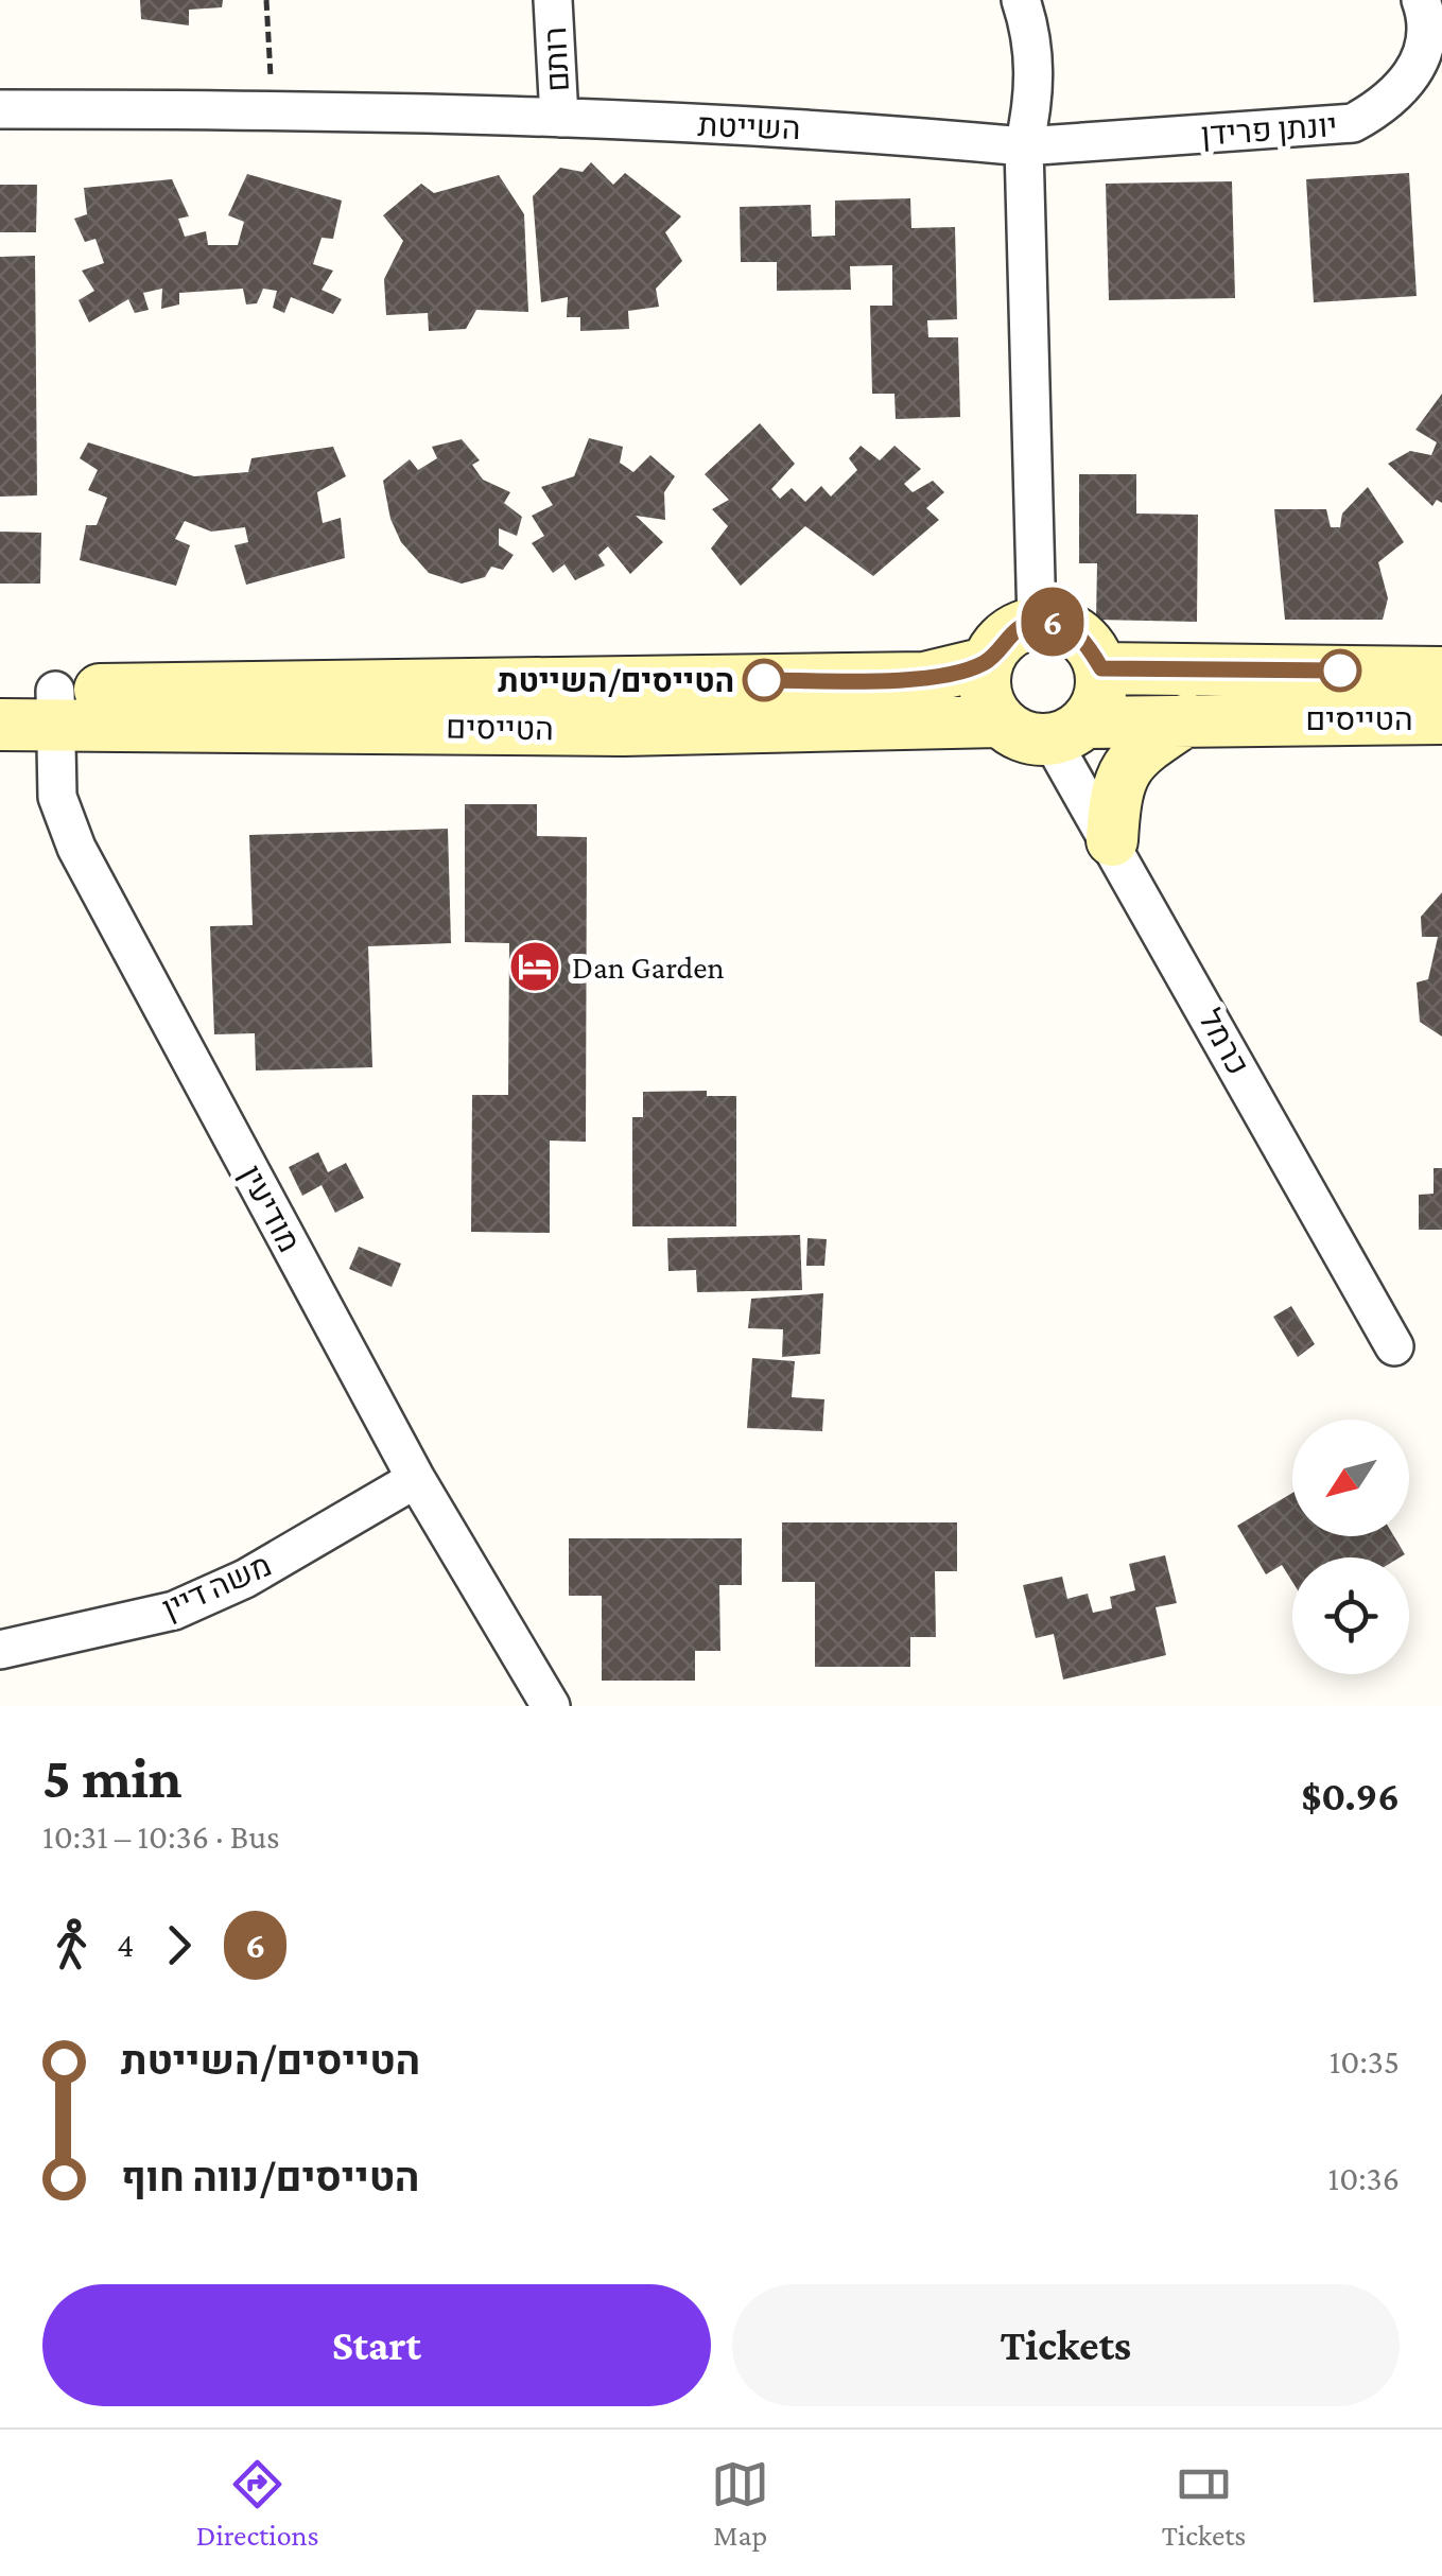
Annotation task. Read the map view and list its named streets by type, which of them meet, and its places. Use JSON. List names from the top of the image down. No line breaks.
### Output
{"streets":{"street":["רותם","השייטת","יונתן פרידן","הטייסים","כרמל","מודיעין","משה דיין"]},"crossings":[["רותם","השייטת"],["השייטת","יונתן פרידן"],["הטייסים","כרמל"],["הטייסים","מודיעין"],["מודיעין","משה דיין"]],"places":{"other":["הטייסים/השייטת"],"hotel":["Dan Garden"]},"lines":["bus line 6"],"north":"bottom left","page":{"on_map":"6","heading":["5 min","10:31 – 10:36 · Bus","$0.96"],"legs":["4","6"],"list":[{"name":"הטייסים/השייטת","value":"10:35"},{"name":"הטייסים/נווה חוף","value":"10:36"}],"buttons":["Start","Tickets"],"tabs":["Directions","Map","Tickets"]}}
